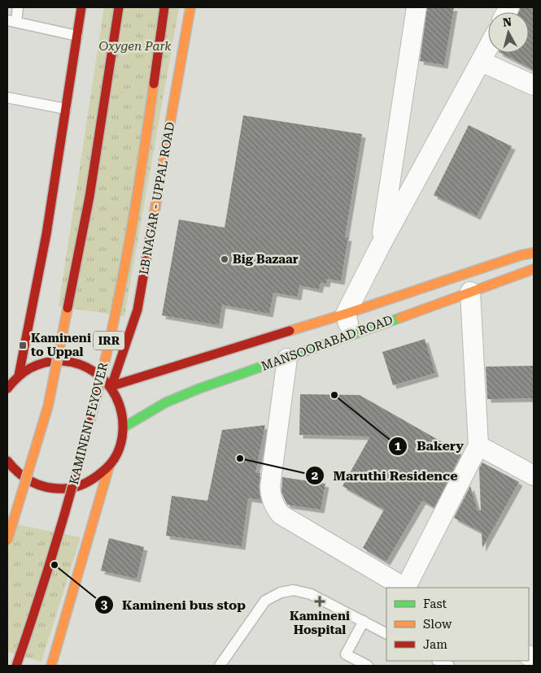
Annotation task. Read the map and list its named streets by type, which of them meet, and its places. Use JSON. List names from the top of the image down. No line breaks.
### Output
{"streets":{"main road":["LB NAGAR - UPPAL ROAD","IRR","MANSOORABAD ROAD","KAMINENI FLYOVER"]},"parks":["Oxygen Park"],"places":{"other":["Big Bazaar","Bakery","Maruthi Residence","Kamineni bus stop"],"transit":["Kamineni to Uppal"],"health":["Kamineni Hospital"]},"legend":["Fast","Slow","Jam"],"north":"top"}
